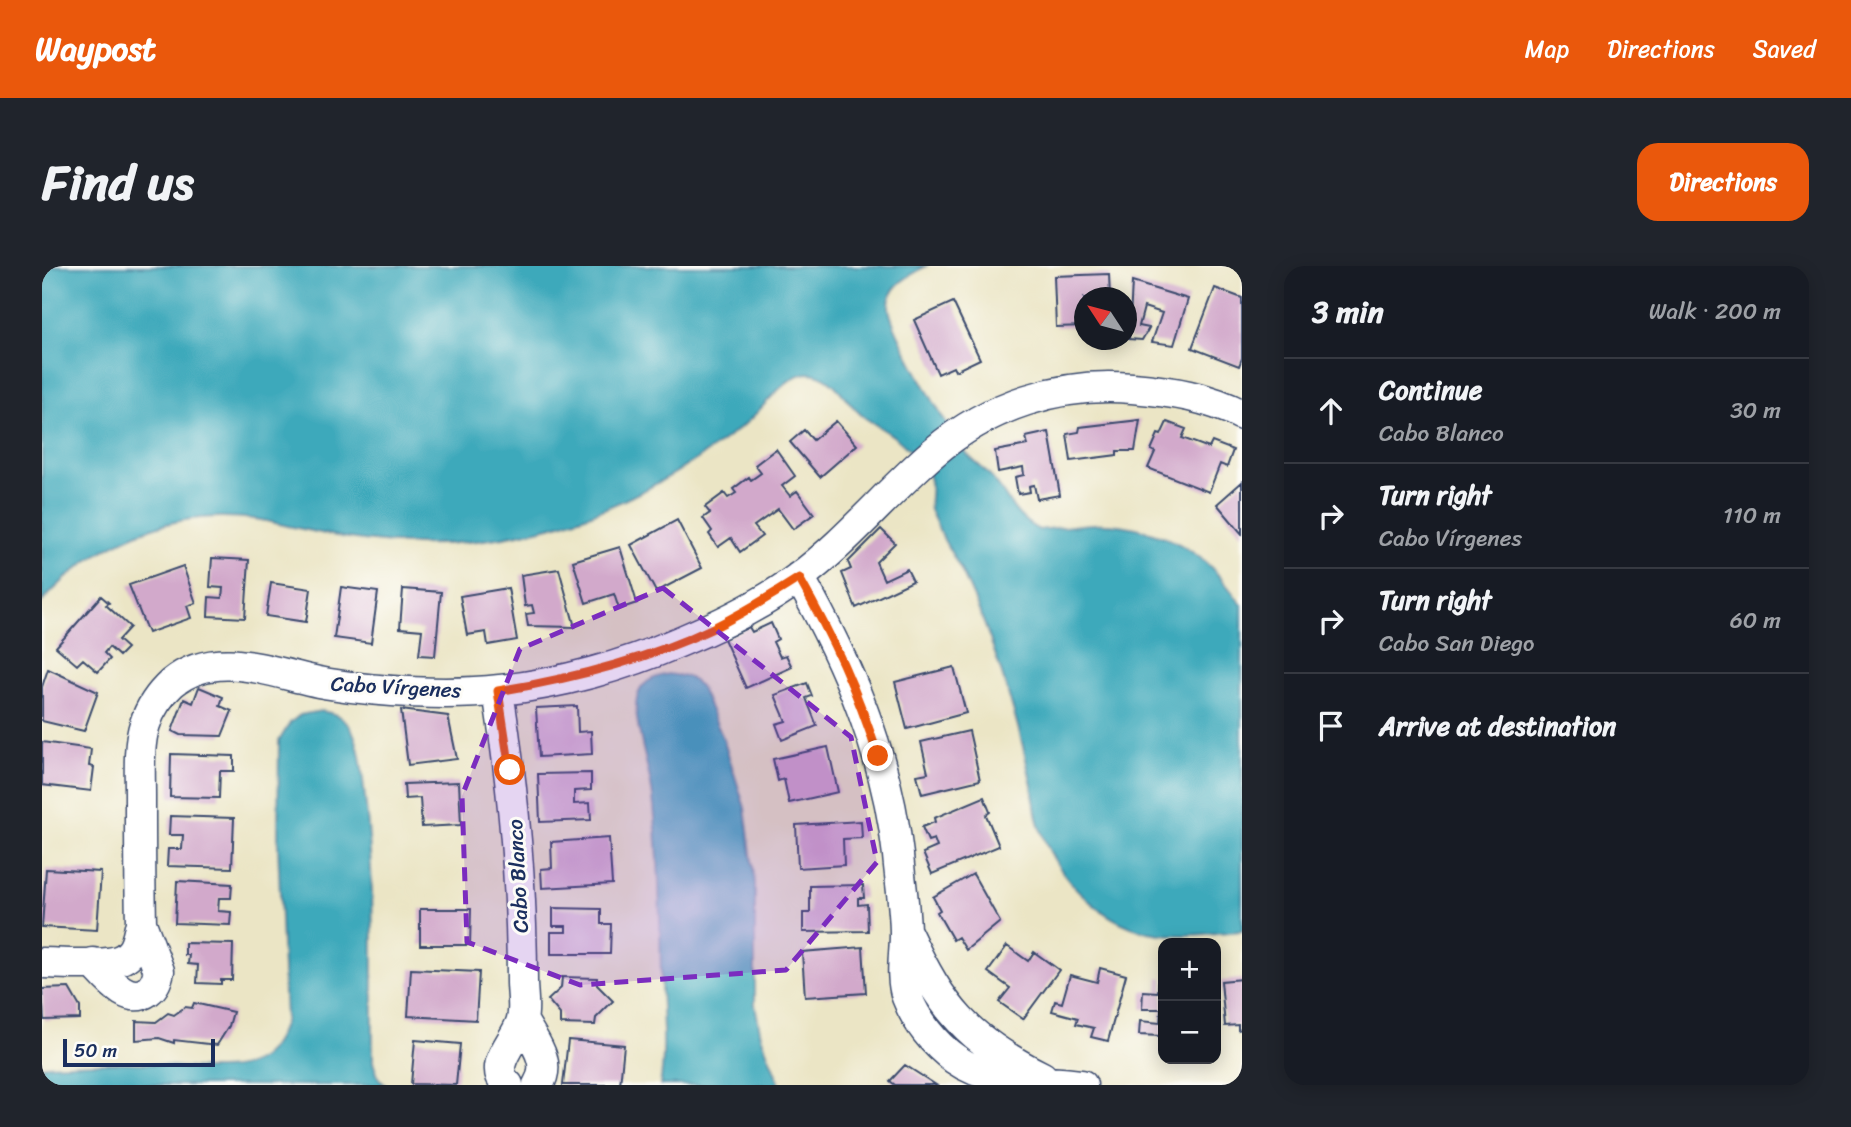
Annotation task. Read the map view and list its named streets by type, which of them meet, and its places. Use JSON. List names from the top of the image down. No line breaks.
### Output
{"streets":{"street":["Cabo Vírgenes","Cabo Blanco"]},"crossings":[["Cabo Vírgenes","Cabo Blanco"]],"scale_bar":"50 m","north":"top left","page":{"header":"Waypost","nav":["Map","Directions","Saved"],"title":"Find us","buttons":"Directions","heading":["3 min","Walk · 200 m"],"list":[["Continue","Cabo Blanco","30 m"],["Turn right","Cabo Vírgenes","110 m"],["Turn right","Cabo San Diego","60 m"],"Arrive at destination"],"map_buttons":["+","−"],"scale":"50 m"}}
